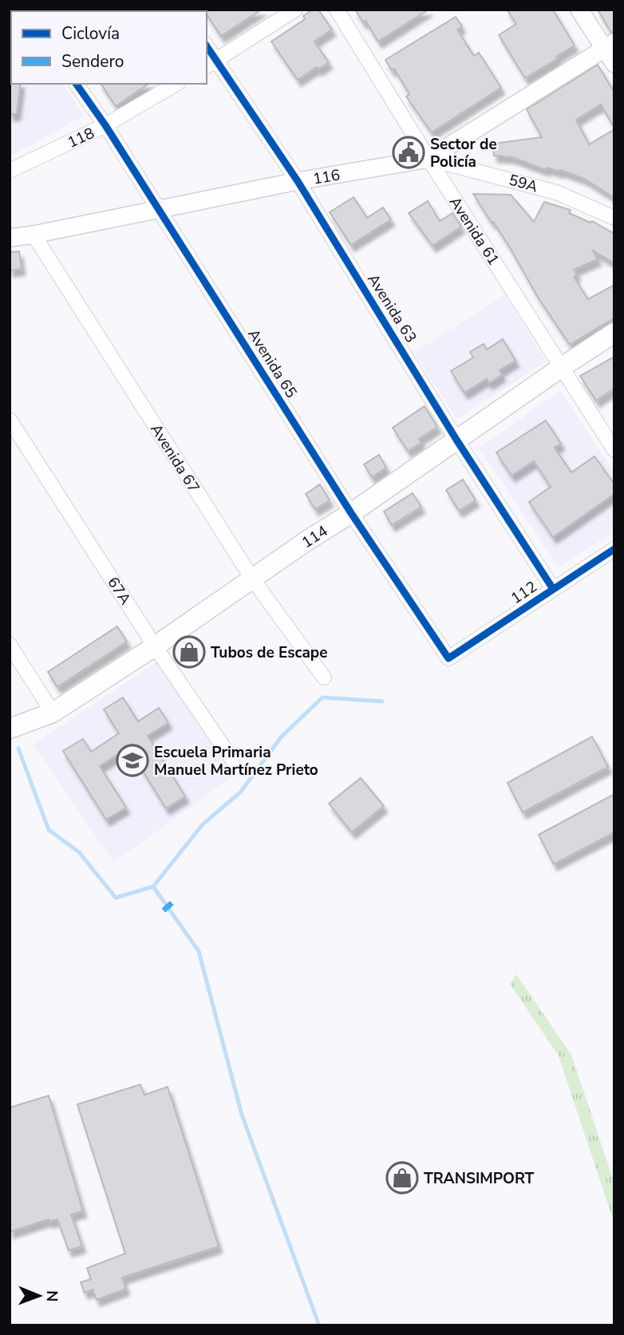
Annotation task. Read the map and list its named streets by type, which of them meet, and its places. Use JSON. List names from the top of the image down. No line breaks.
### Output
{"streets":{"main road":["114"],"street":["118","116","59A","Avenida 61","Avenida 63","Avenida 65","Avenida 67","67A","112"]},"crossings":[["118","Avenida 65"],["116","59A"],["116","Avenida 61"],["116","Avenida 63"],["116","Avenida 65"],["116","Avenida 67"],["59A","Avenida 61"],["Avenida 61","114"],["Avenida 63","114"],["Avenida 63","112"],["Avenida 65","114"],["Avenida 65","112"],["Avenida 67","114"],["114","67A"]],"places":{"public building":["Sector de Policía"],"shop":["Tubos de Escape","TRANSIMPORT"],"school or university":["Escuela Primaria Manuel Martínez Prieto"]},"legend":["Ciclovía","Sendero"],"north":"right"}
